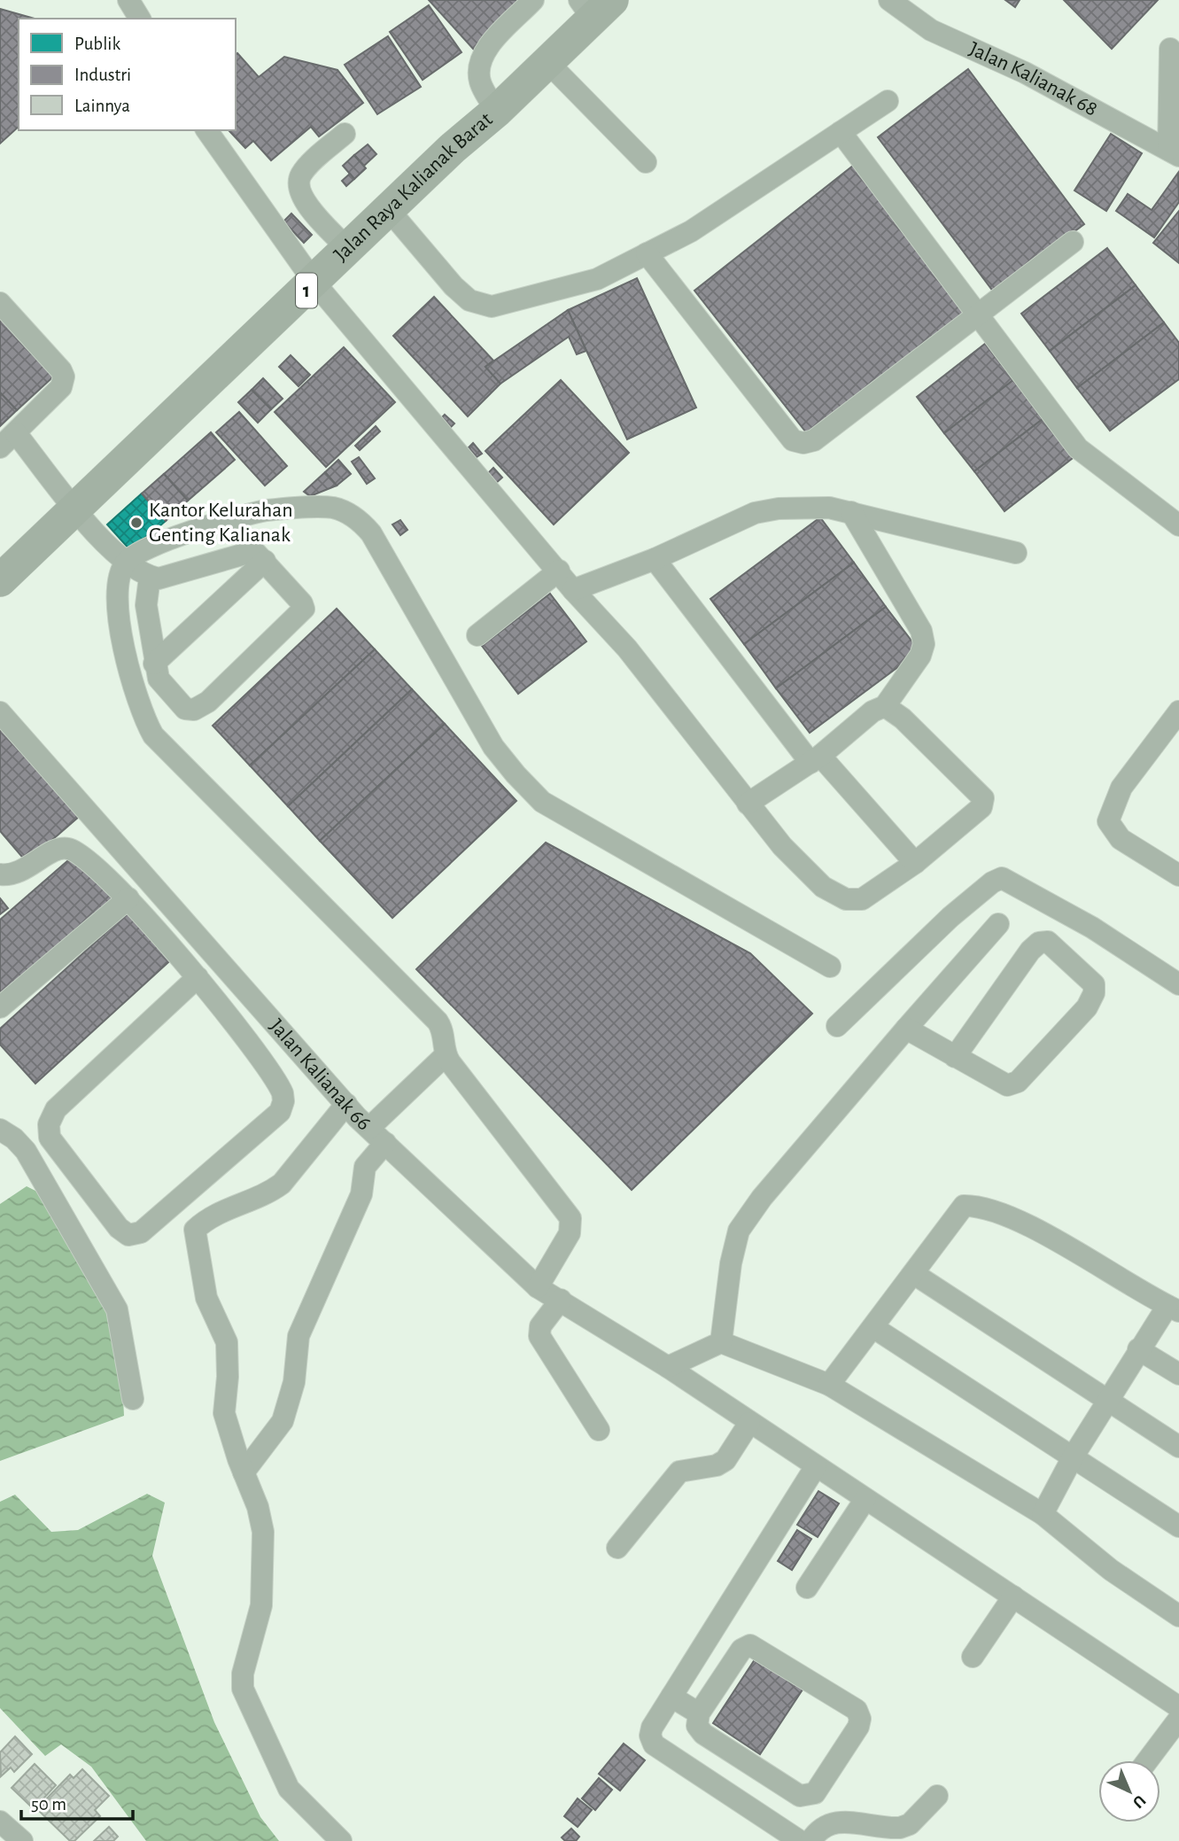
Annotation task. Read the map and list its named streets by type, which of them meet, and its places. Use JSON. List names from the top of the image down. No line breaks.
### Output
{"streets":{"highway":["Jalan Raya Kalianak Barat","1"],"street":["Jalan Kalianak 68","Jalan Kalianak 66"]},"places":["Kantor Kelurahan Genting Kalianak"],"legend":["Publik","Industri","Lainnya"],"scale_bar":"50 m","north":"bottom right"}
